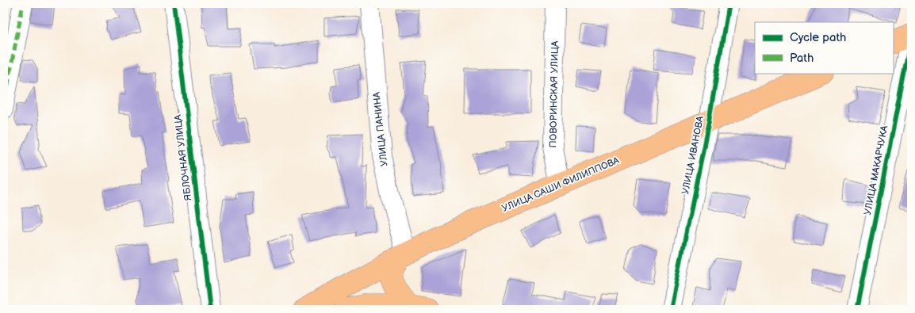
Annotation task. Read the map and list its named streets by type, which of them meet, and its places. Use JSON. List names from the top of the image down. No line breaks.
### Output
{"streets":{"highway":["УЛИЦА САШИ ФИЛИППОВА"],"street":["ПОВОРИНСКАЯ УЛИЦА","УЛИЦА ПАНИНА","УЛИЦА ИВАНОВА","ЯБЛОЧНАЯ УЛИЦА","УЛИЦА МАКАРЧУКА"]},"crossings":[["ПОВОРИНСКАЯ УЛИЦА","УЛИЦА САШИ ФИЛИППОВА"],["УЛИЦА ПАНИНА","УЛИЦА САШИ ФИЛИППОВА"],["УЛИЦА ИВАНОВА","УЛИЦА САШИ ФИЛИППОВА"]],"legend":["Cycle path","Path"]}
